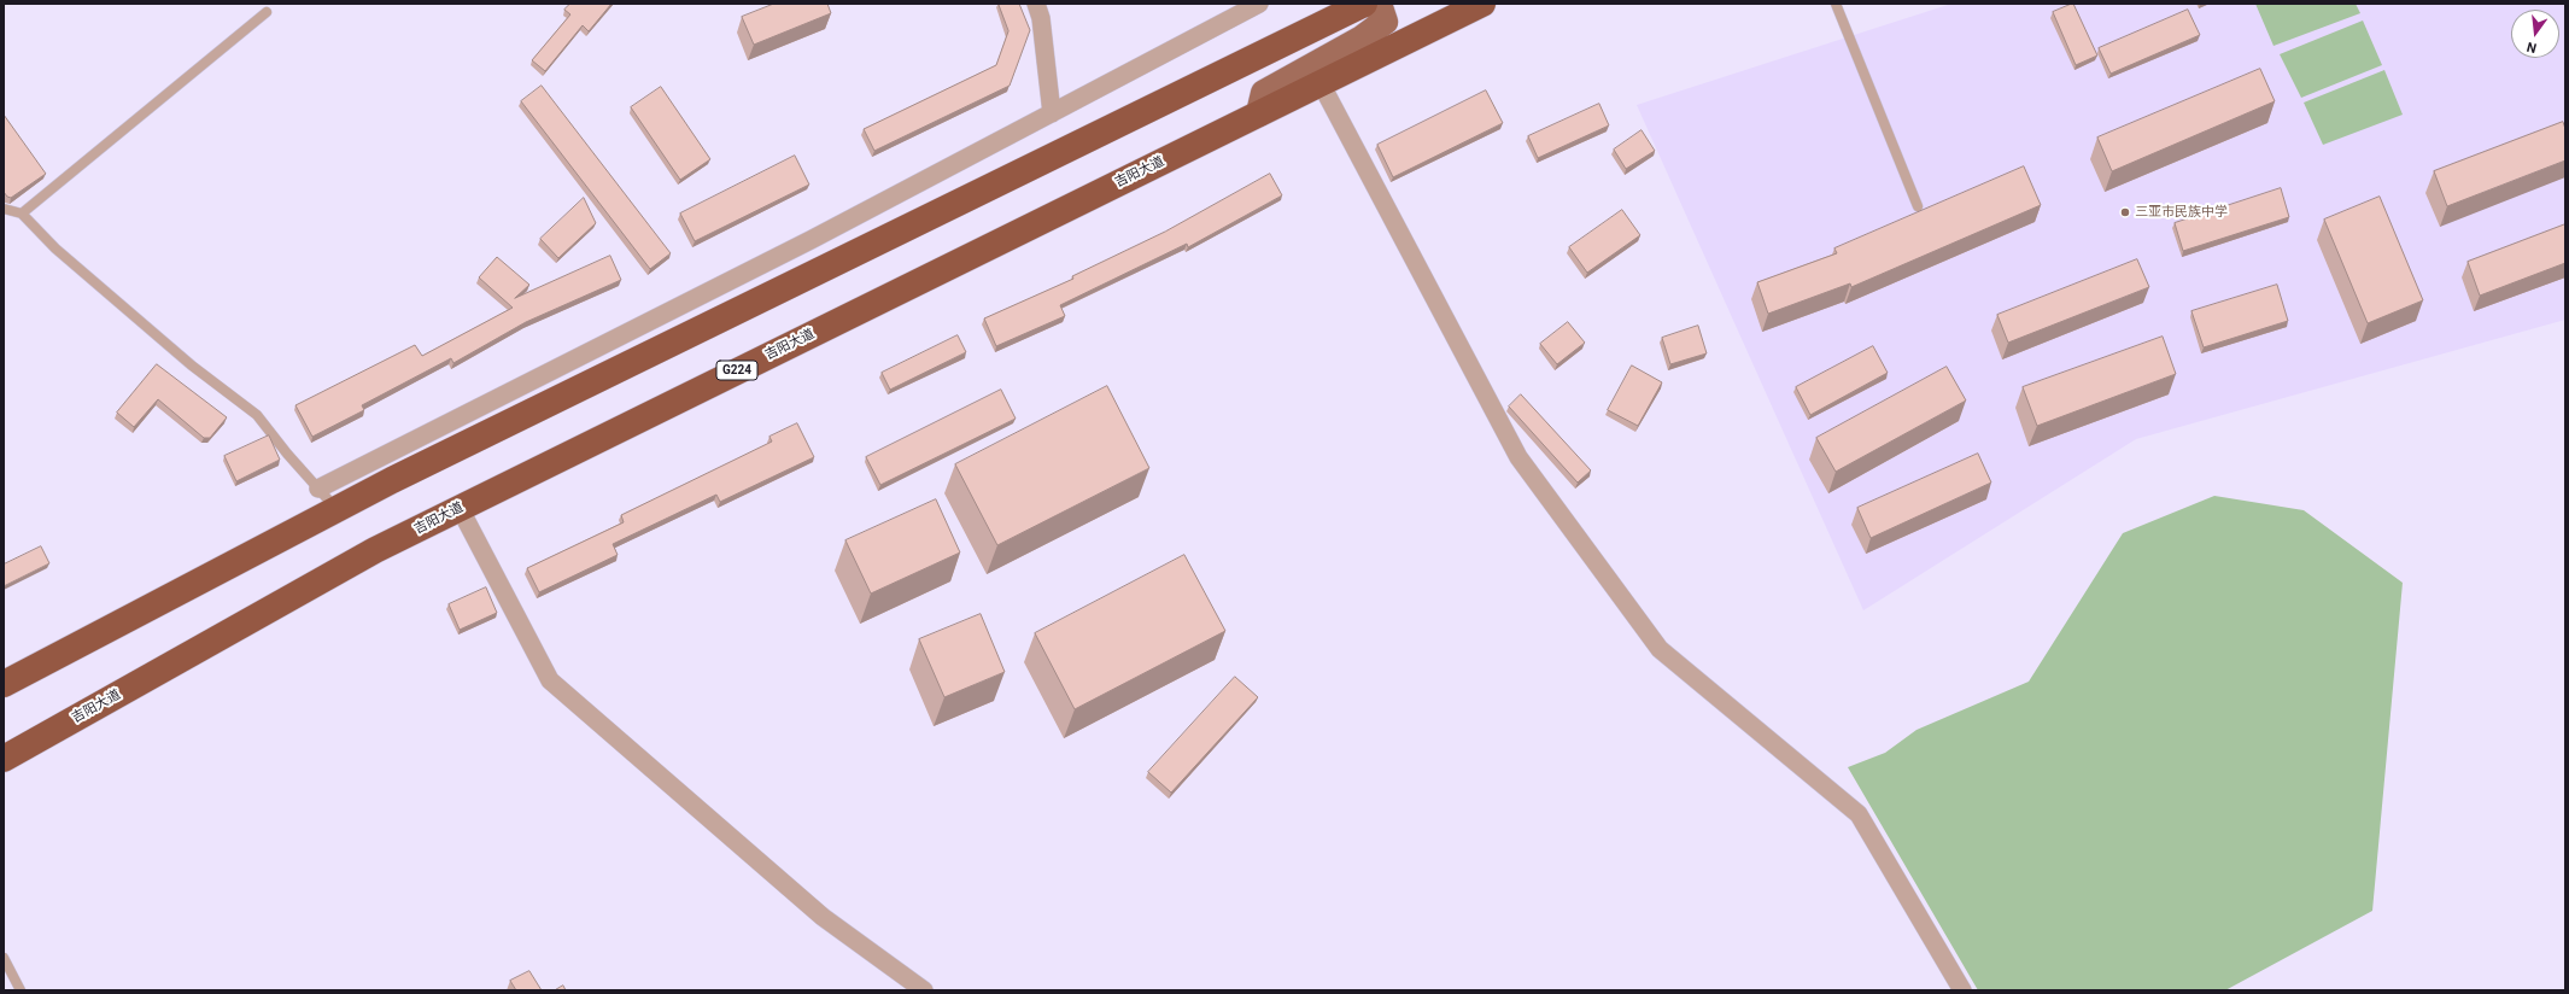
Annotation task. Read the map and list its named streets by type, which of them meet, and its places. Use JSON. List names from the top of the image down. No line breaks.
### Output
{"streets":{"highway":["吉阳大道","G224"]},"places":["三亚市民族中学"],"north":"bottom"}
